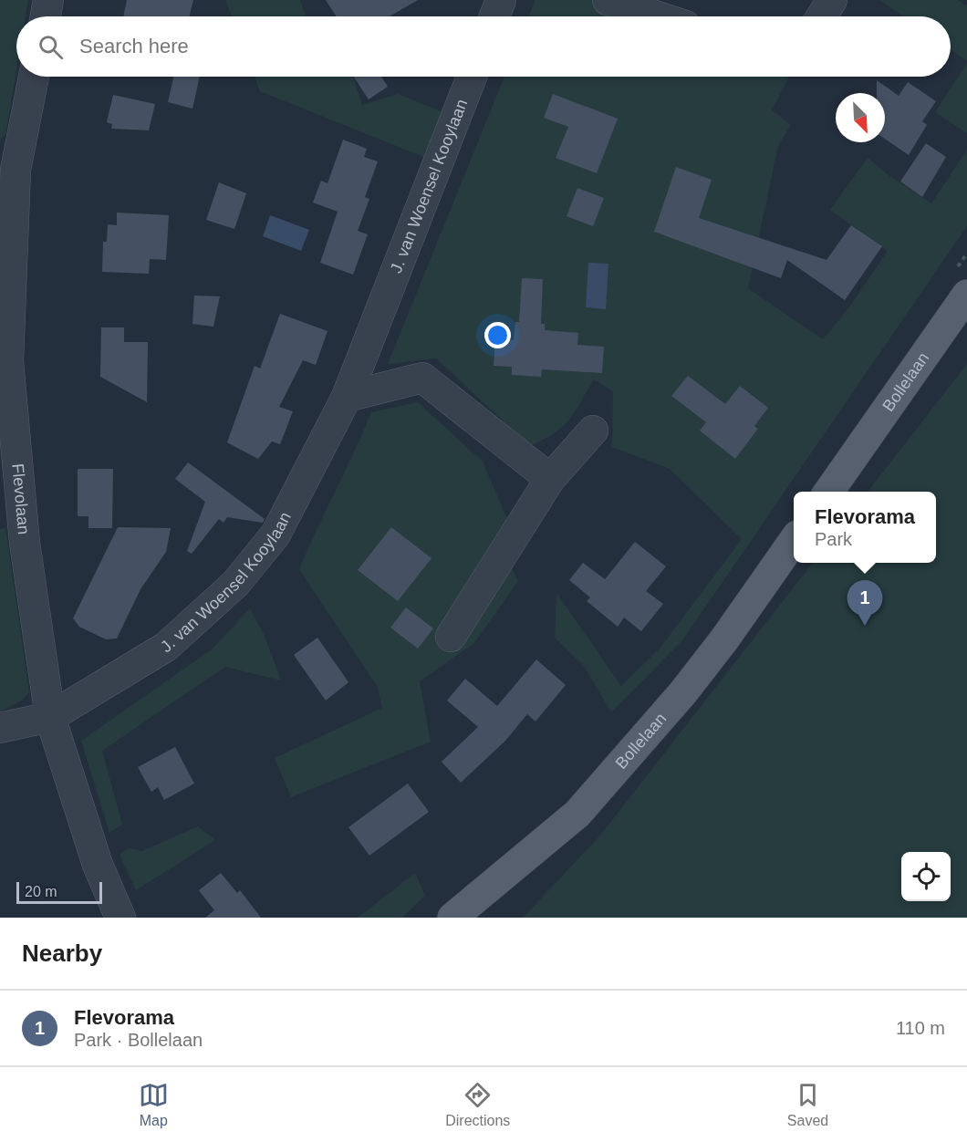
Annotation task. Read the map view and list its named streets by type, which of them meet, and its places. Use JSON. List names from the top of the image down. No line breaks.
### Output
{"streets":{"main road":["Bollelaan"],"street":["J. van Woensel Kooylaan","Flevolaan"]},"crossings":[["J. van Woensel Kooylaan","Flevolaan"]],"scale_bar":"20 m","north":"bottom right","page":{"search":"Search here","popup":["Flevorama","Park"],"pins":"1","scale":"20 m","heading":"Nearby","list":[{"mark":"1","name":"Flevorama","note":"Park · Bollelaan","value":"110 m"}],"nav":["Map","Directions","Saved"]}}
